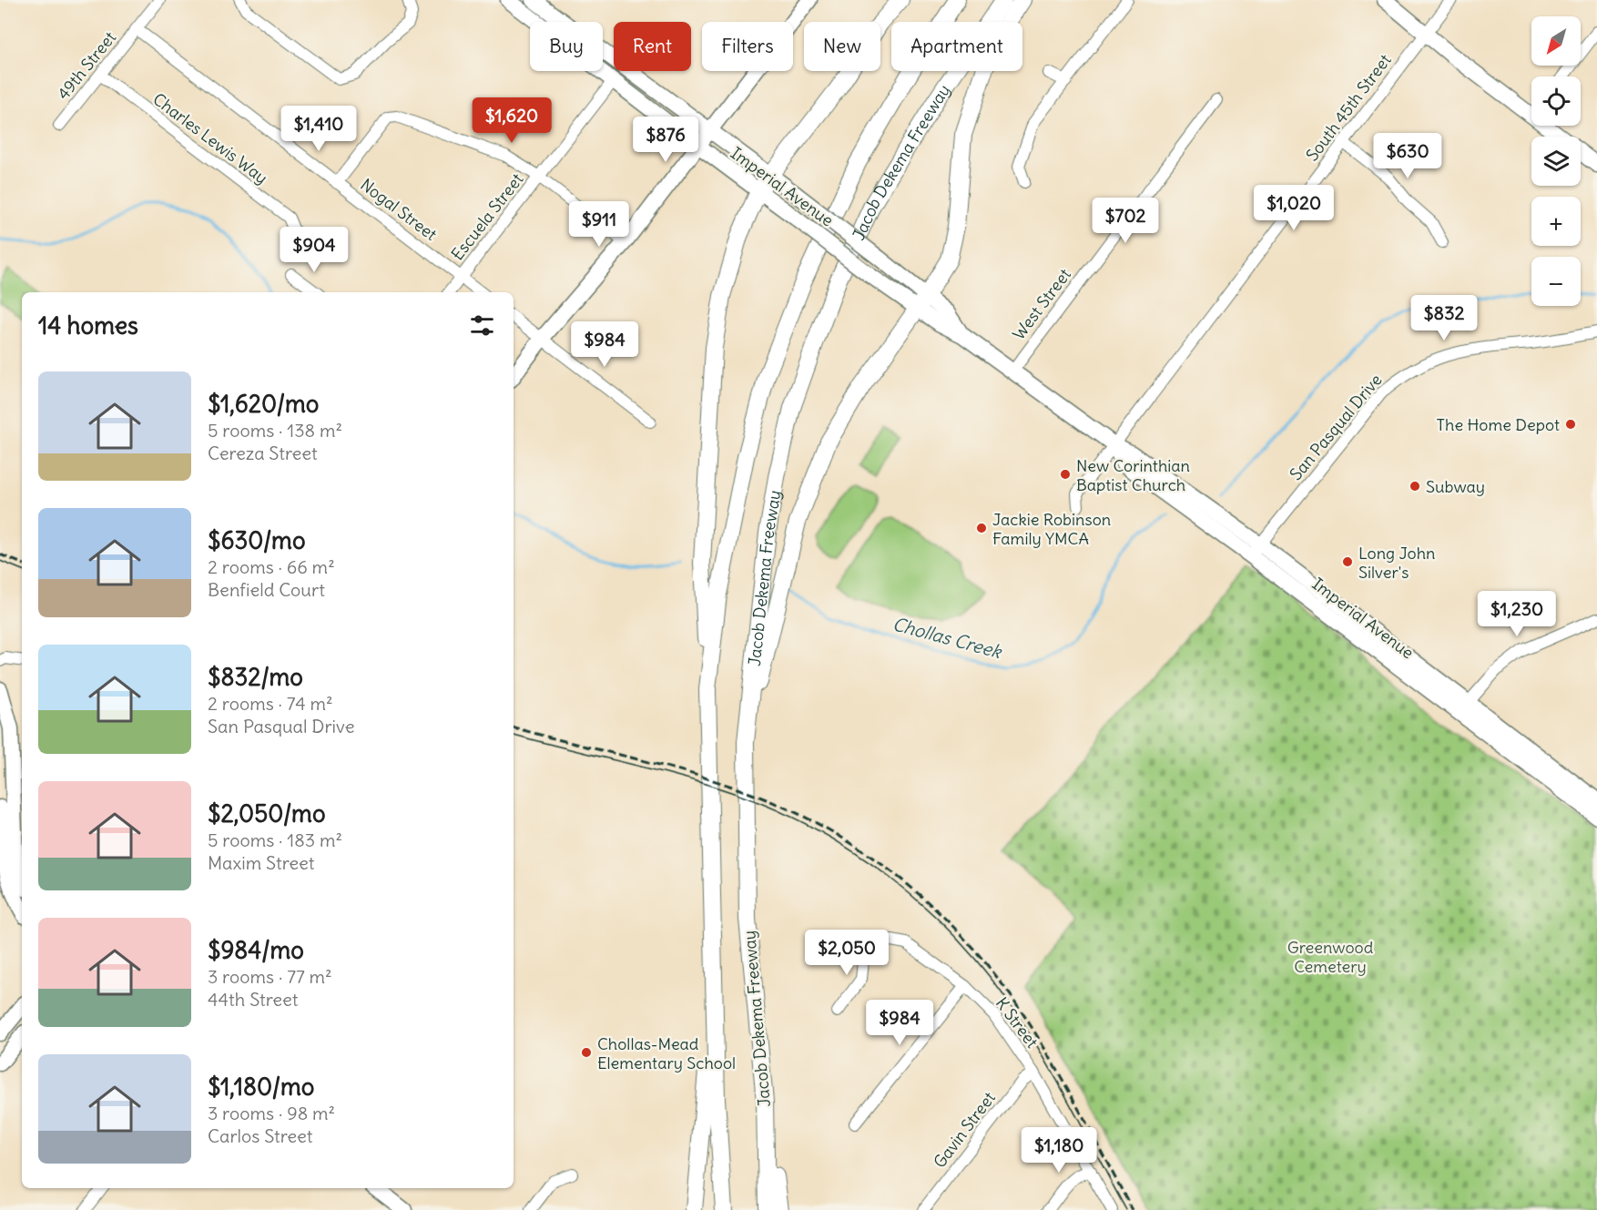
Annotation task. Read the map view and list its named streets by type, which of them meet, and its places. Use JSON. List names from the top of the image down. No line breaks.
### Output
{"streets":{"highway":["Jacob Dekema Freeway"],"main road":["Imperial Avenue"],"street":["49th Street","South 45th Street","Charles Lewis Way","Nogal Street","Escuela Street","West Street","San Pasqual Drive","K Street","Gavin Street"]},"crossings":[["49th Street","Charles Lewis Way"],["49th Street","Nogal Street"],["South 45th Street","Imperial Avenue"],["Imperial Avenue","Escuela Street"],["Imperial Avenue","West Street"],["Imperial Avenue","San Pasqual Drive"],["Nogal Street","Escuela Street"],["K Street","Gavin Street"]],"water":["Chollas Creek"],"parks":["Greenwood Cemetery"],"places":["The Home Depot","New Corinthian Baptist Church","Subway","Jackie Robinson Family YMCA","Long John Silver's","Chollas-Mead Elementary School"],"north":"bottom left","page":{"map_buttons":["+","−"],"chip":["Buy","Rent","Filters","New","Apartment"],"price":["$1,620","$1,410","$876","$630","$1,020","$702","$911","$904","$832","$984","$1,230","$2,050","$984","$1,180"],"heading":"14 homes","list":[{"name":"$1,620/mo","note":"5 rooms · 138 m² · Cereza Street"},{"name":"$630/mo","note":"2 rooms · 66 m² · Benfield Court"},{"name":"$832/mo","note":"2 rooms · 74 m² · San Pasqual Drive"},{"name":"$2,050/mo","note":"5 rooms · 183 m² · Maxim Street"},{"name":"$984/mo","note":"3 rooms · 77 m² · 44th Street"},{"name":"$1,180/mo","note":"3 rooms · 98 m² · Carlos Street"}]}}
